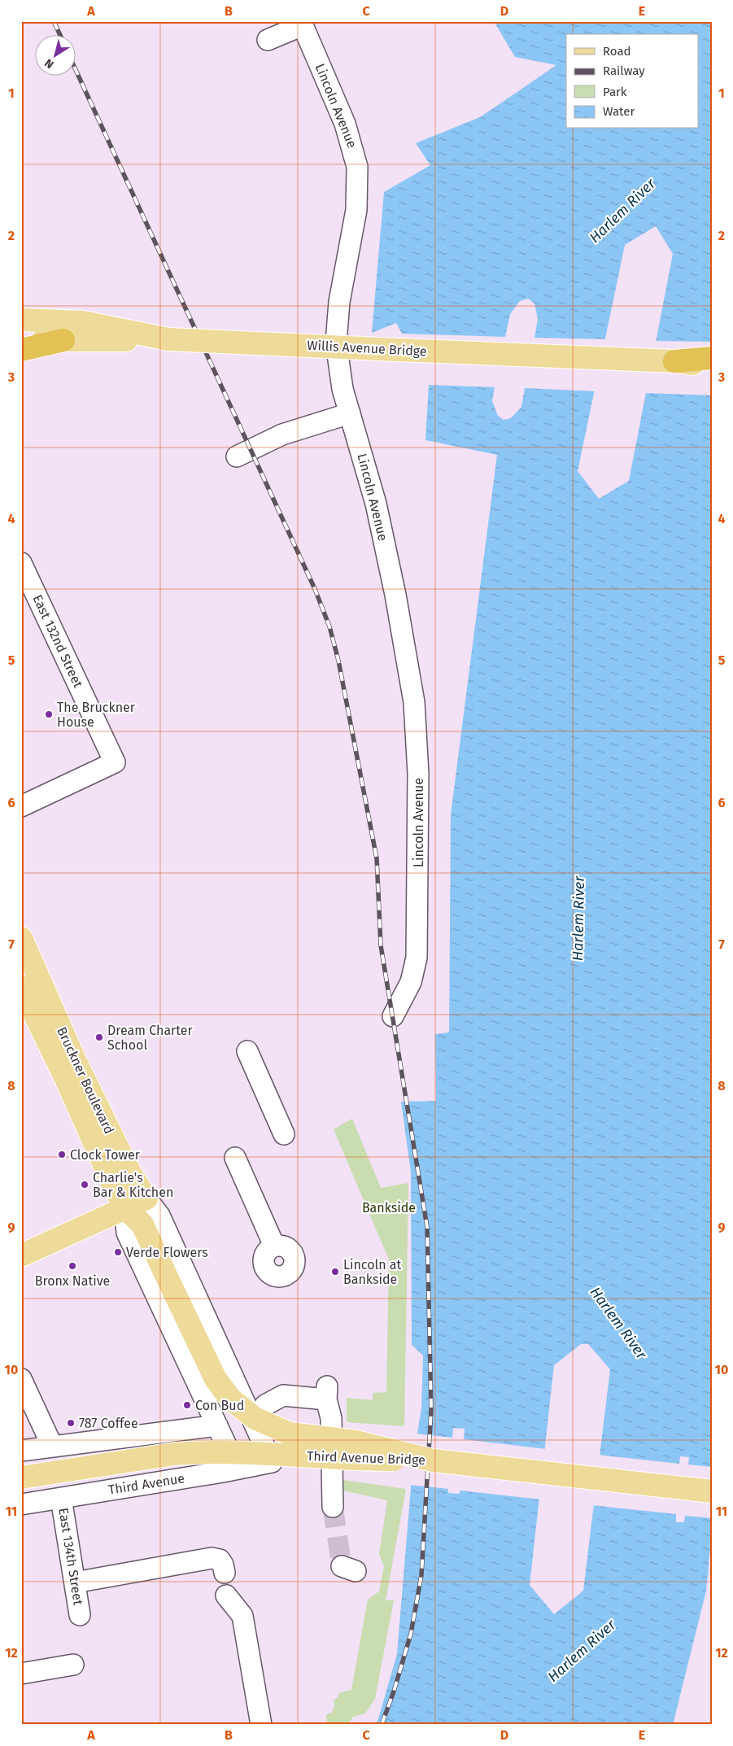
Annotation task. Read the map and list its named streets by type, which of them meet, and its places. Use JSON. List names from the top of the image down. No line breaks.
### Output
{"streets":{"main road":["Willis Avenue Bridge","Bruckner Boulevard","Third Avenue Bridge"],"street":["Lincoln Avenue","East 132nd Street","Third Avenue","East 134th Street"]},"crossings":[["Bruckner Boulevard","Third Avenue"],["Third Avenue","East 134th Street"]],"water":["Harlem River"],"parks":["Bankside"],"places":["The Bruckner House","Dream Charter School","Clock Tower","Charlie's Bar & Kitchen","Verde Flowers","Bronx Native","Lincoln at Bankside","Con Bud","787 Coffee"],"legend":["Road","Railway","Park","Water"],"north":"bottom left","grid":{"columns":["A","B","C","D","E"],"rows":["1","2","3","4","5","6","7","8","9","10","11","12"]}}
